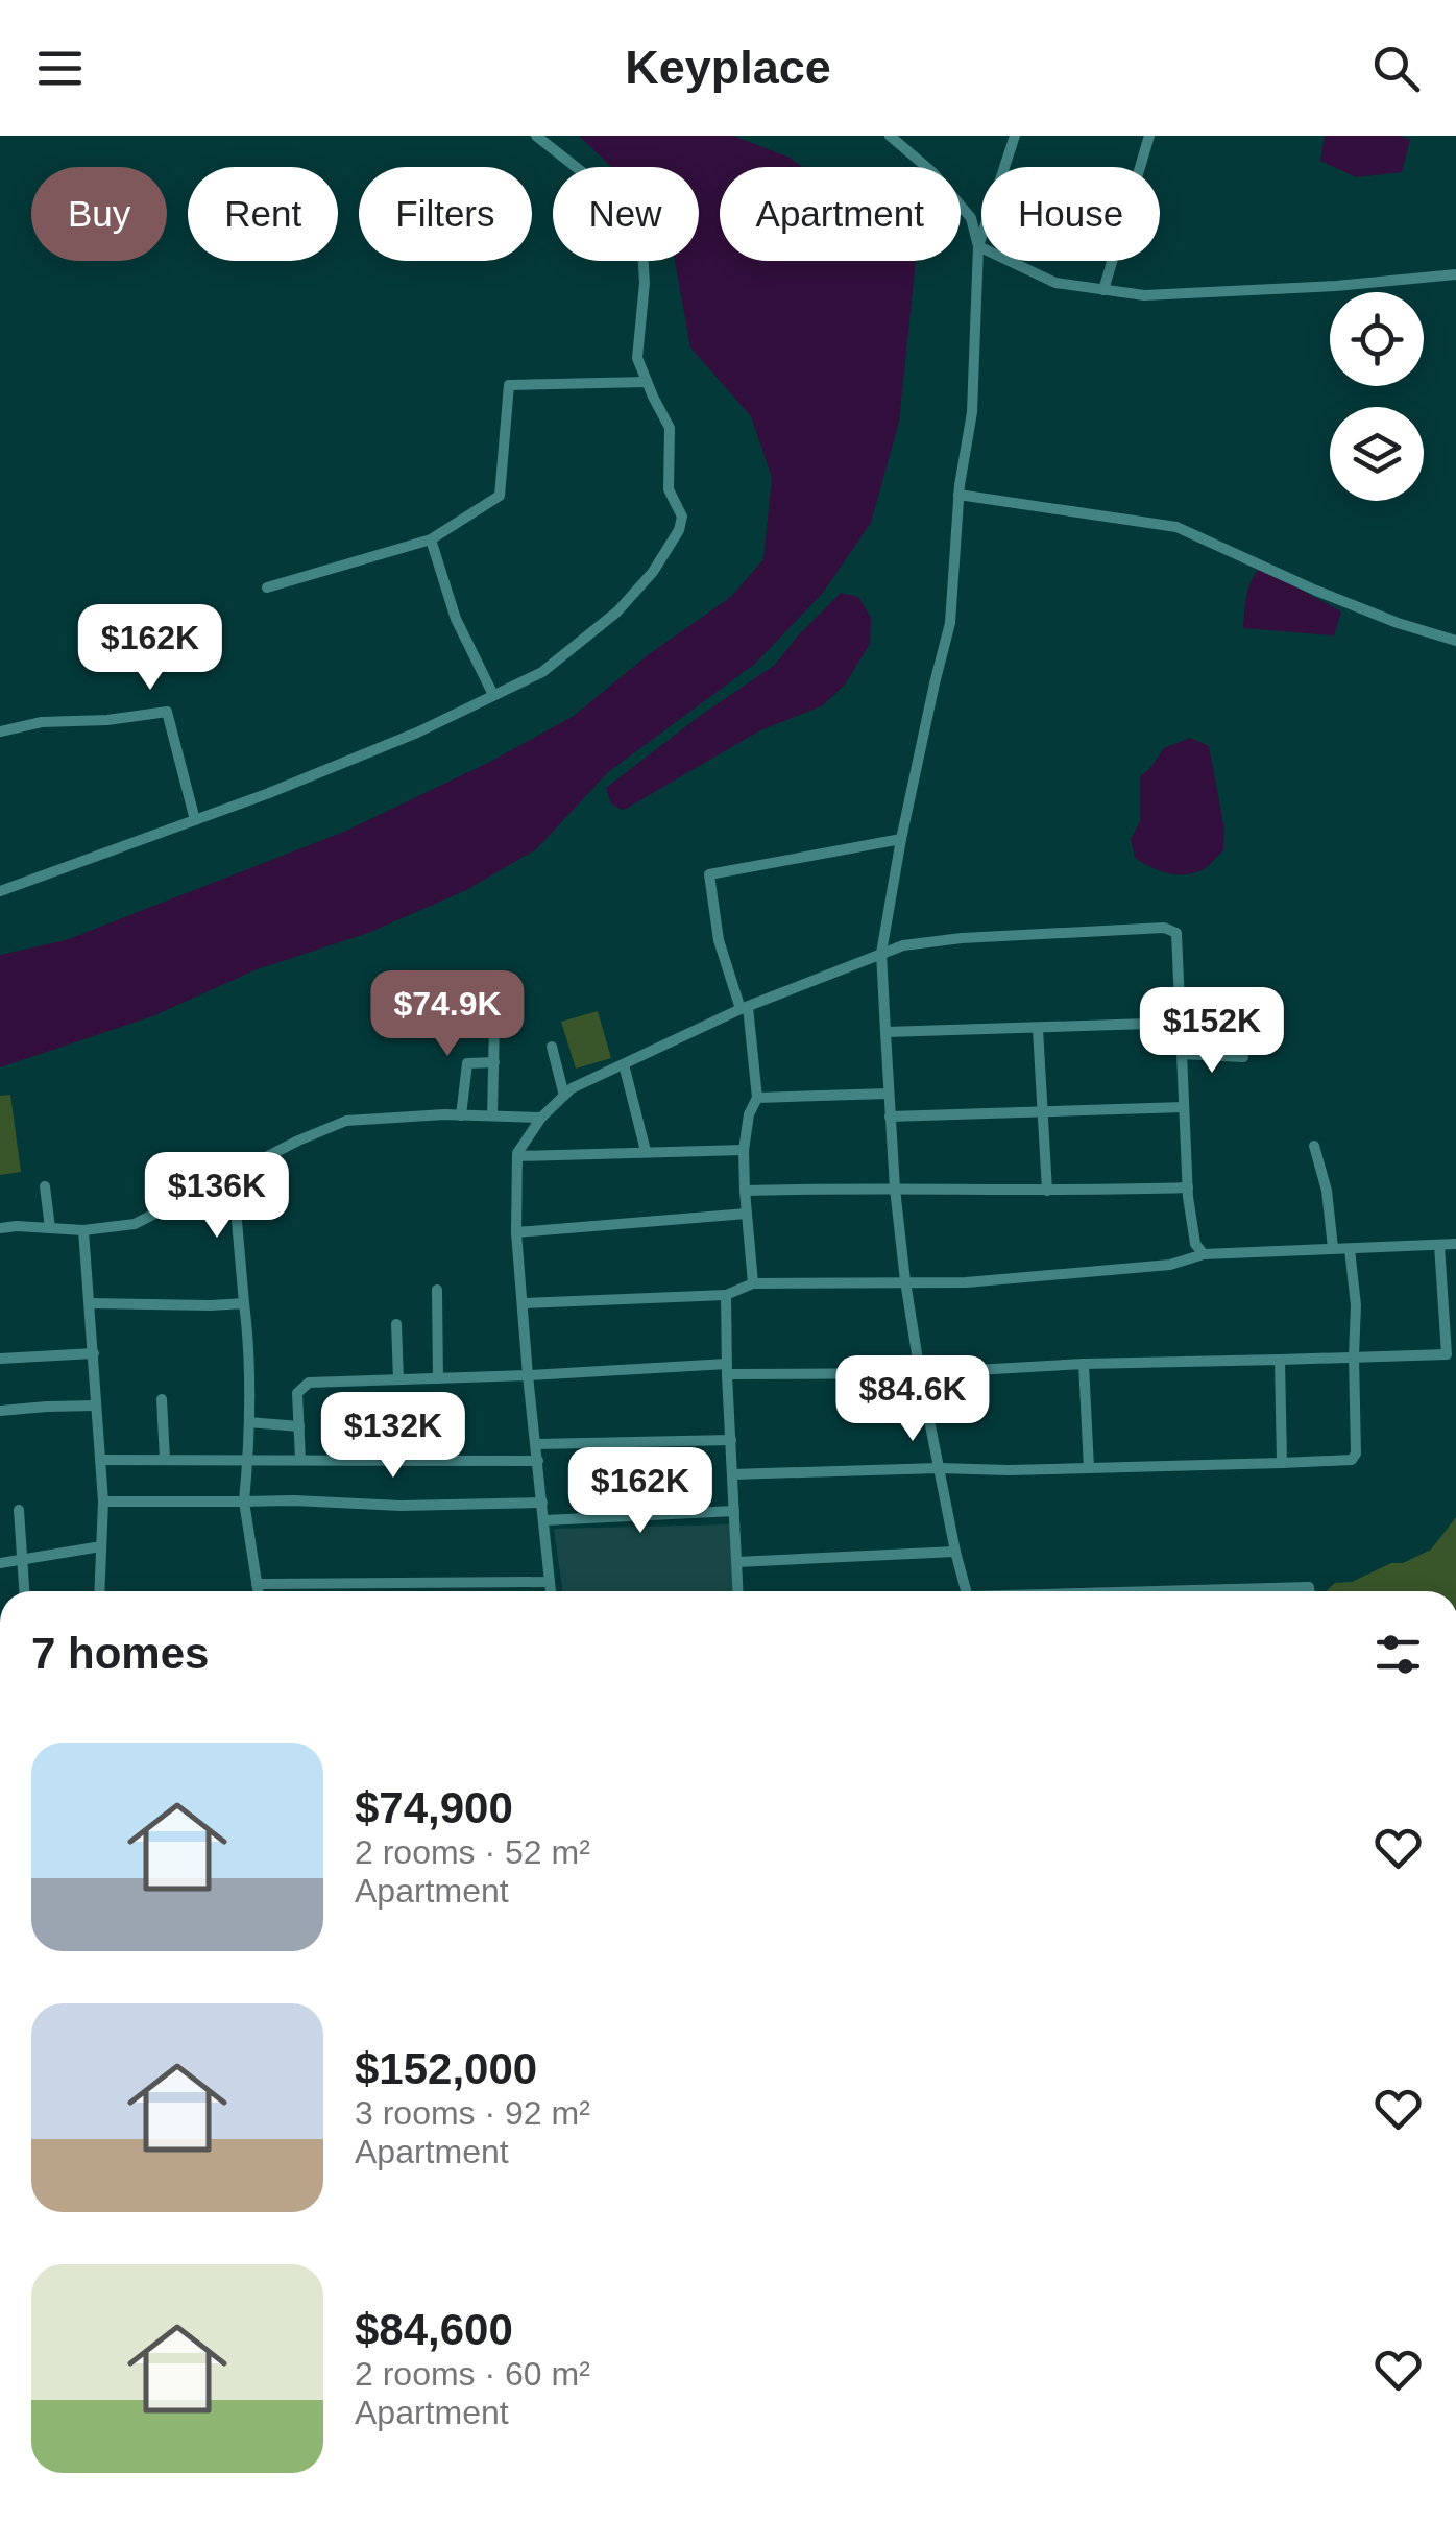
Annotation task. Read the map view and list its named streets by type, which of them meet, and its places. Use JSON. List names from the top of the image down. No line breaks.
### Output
{"page":{"header":"Keyplace","chip":["Buy","Rent","Filters","New","Apartment","House"],"price":["$162K","$74.9K","$152K","$136K","$84.6K","$132K","$162K"],"heading":"7 homes","list":[{"name":"$74,900","note":"2 rooms · 52 m² · Apartment"},{"name":"$152,000","note":"3 rooms · 92 m² · Apartment"},{"name":"$84,600","note":"2 rooms · 60 m² · Apartment"}]}}
